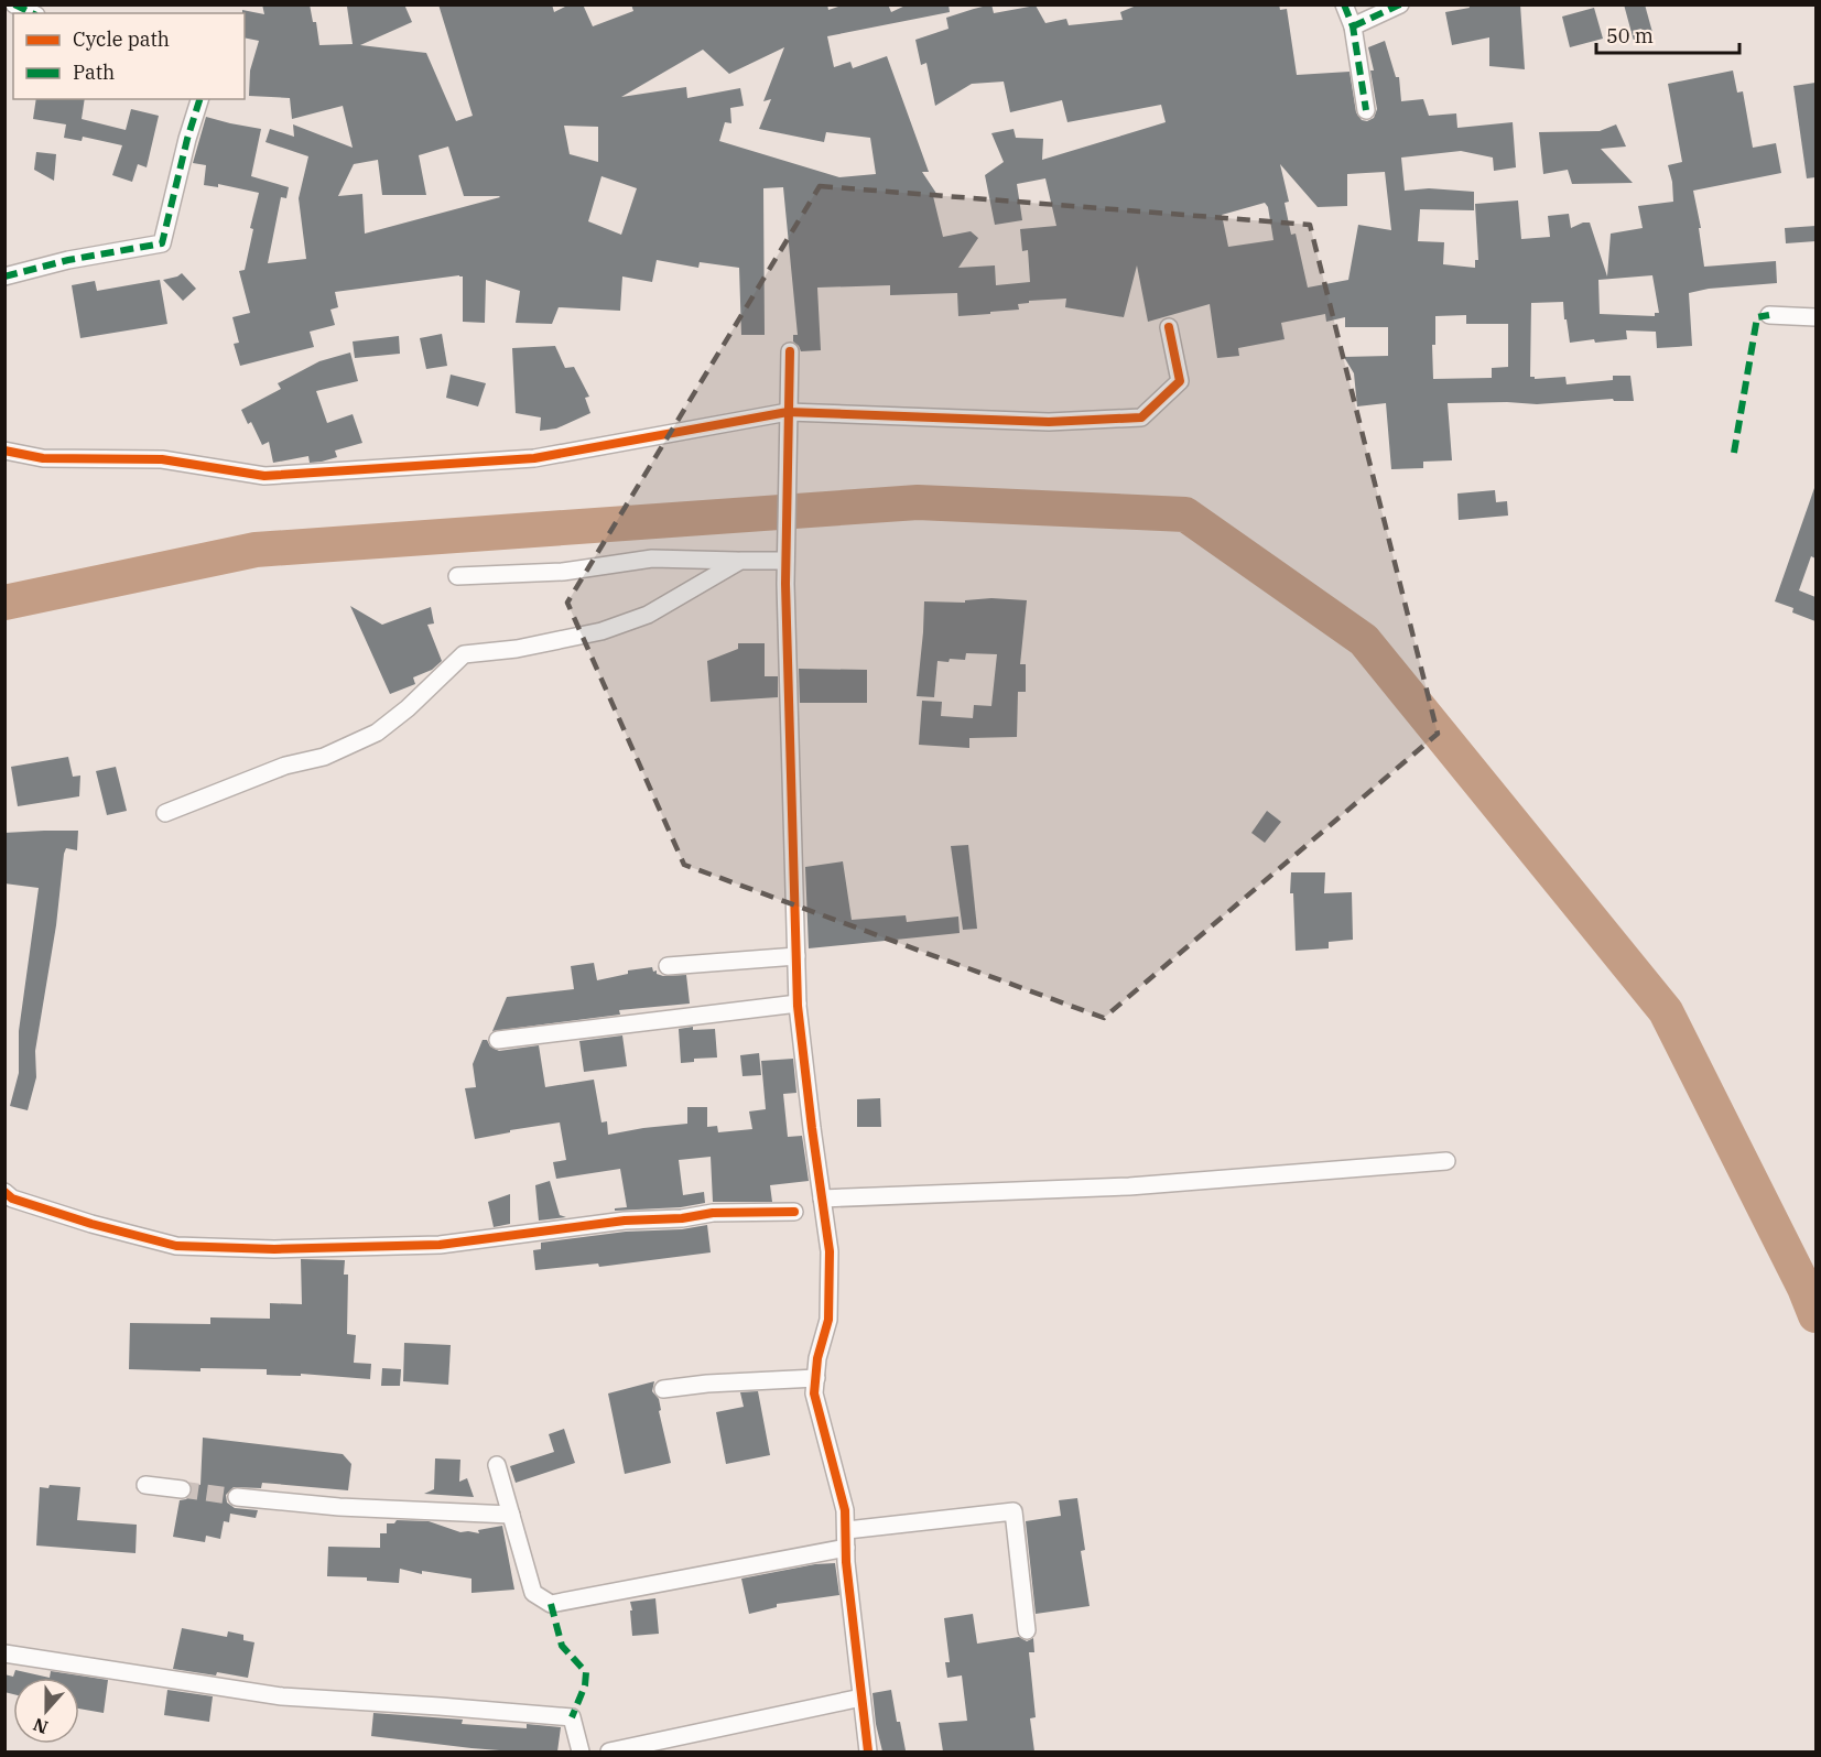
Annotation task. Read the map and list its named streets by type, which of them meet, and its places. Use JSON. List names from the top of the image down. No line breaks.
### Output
{"legend":["Cycle path","Path"],"scale_bar":"50 m","north":"bottom"}
